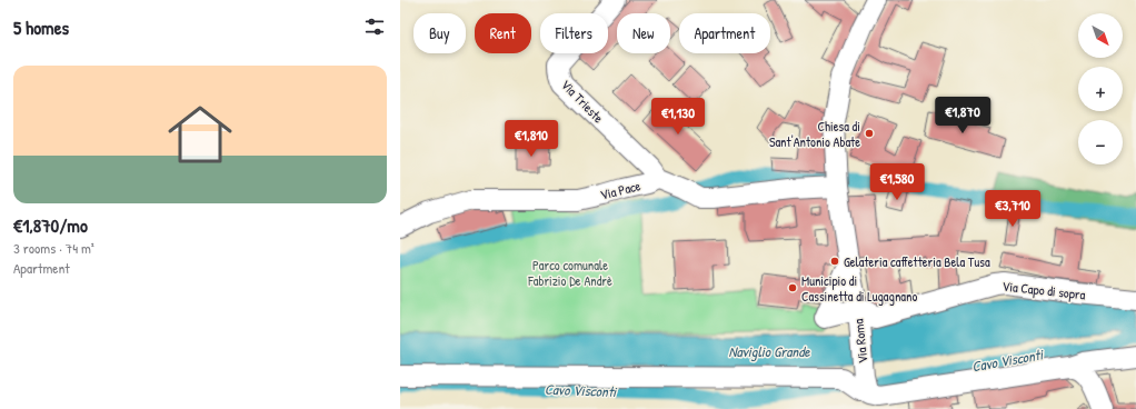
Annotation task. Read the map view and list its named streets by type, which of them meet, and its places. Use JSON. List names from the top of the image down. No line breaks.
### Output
{"streets":{"street":["Via Trieste","Via Pace","Via Capo di sopra","Via Roma"]},"crossings":[["Via Trieste","Via Pace"],["Via Pace","Via Roma"],["Via Capo di sopra","Via Roma"]],"water":["Naviglio Grande","Cavo Visconti"],"parks":["Parco comunale Fabrizio De Andrè"],"places":["Chiesa di Sant'Antonio Abate","Gelateria caffetteria Bela Tusa","Municipio di Cassinetta di Lugagnano"],"north":"bottom right","page":{"heading":"5 homes","map_buttons":["+","−"],"chip":["Buy","Rent","Filters","New","Apartment"],"list":[{"name":"€1,870/mo","note":"3 rooms · 74 m² · Apartment"}],"price":["€1,870","€1,130","€1,810","€1,580","€3,710"]}}
